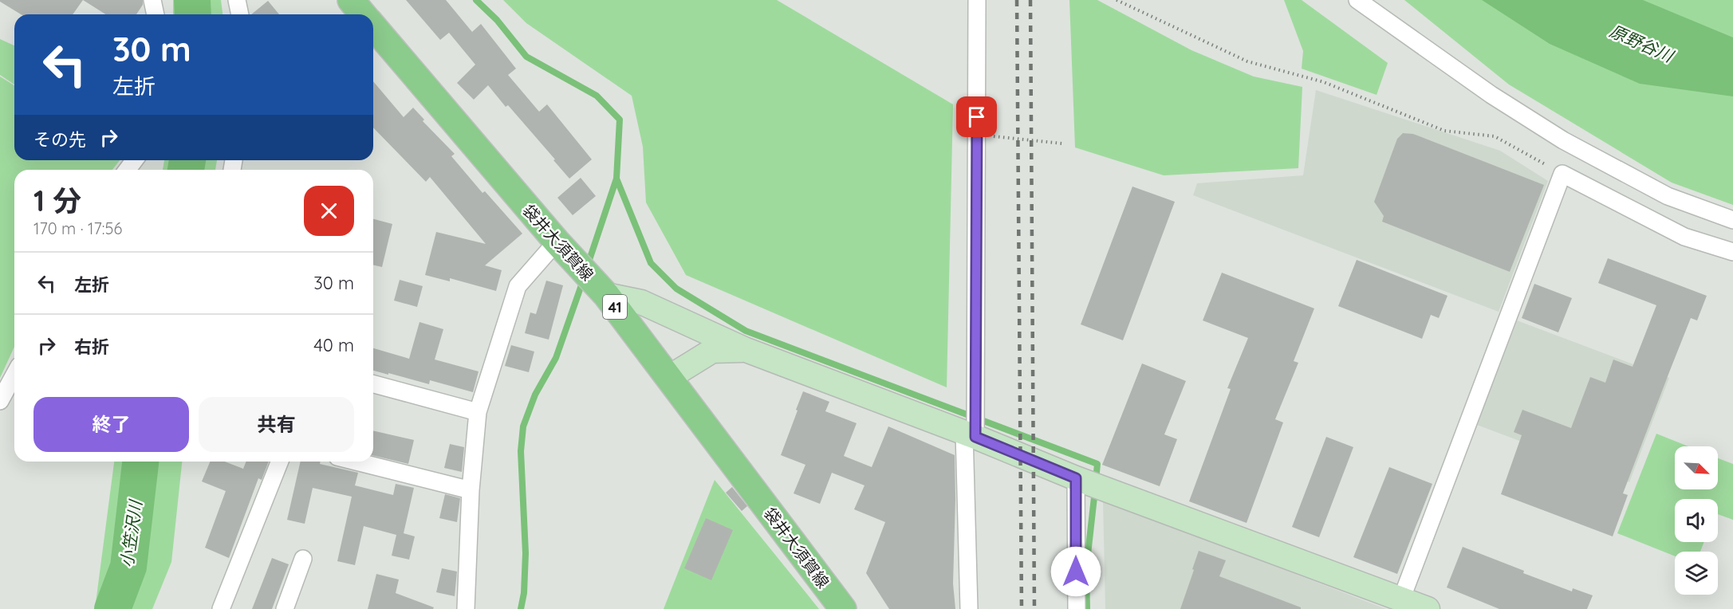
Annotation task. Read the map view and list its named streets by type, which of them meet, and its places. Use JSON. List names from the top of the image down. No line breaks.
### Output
{"streets":{"main road":["袋井大須賀線","41"]},"water":["原野谷川","小笠沢川"],"north":"bottom right","page":{"turn":["30 m","左折"],"then":"その先","heading":["1 分","170 m · 17:56"],"list":[{"name":"左折","value":"30 m"},{"name":"右折","value":"40 m"}],"buttons":["終了","共有"]}}
